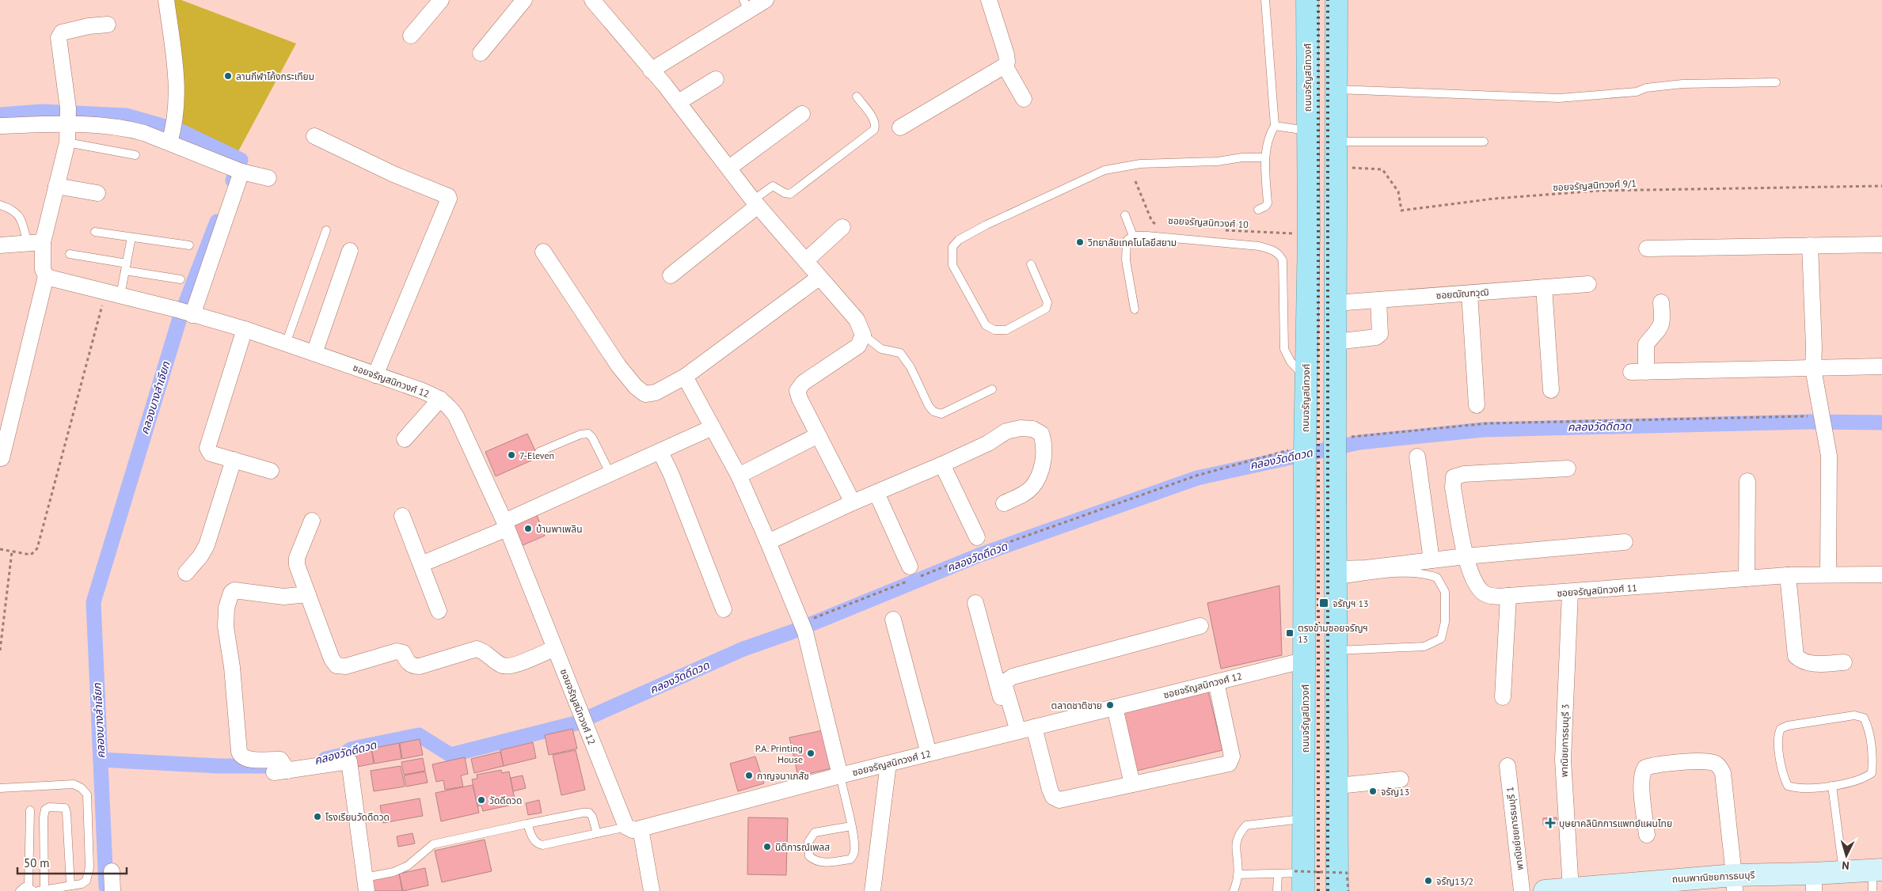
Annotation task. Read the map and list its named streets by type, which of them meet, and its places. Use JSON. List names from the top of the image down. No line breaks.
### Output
{"streets":{"main road":["ถนนจรัญสนิทวงศ์","ถนนพาณิชยการธนบุรี"],"street":["ซอยฒัณฑวุฒิ","ซอยจรัญสนิทวงศ์ 12","ซอยจรัญสนิทวงศ์ 11","พาณิชยการธนบุรี 3","พาณิชย์ชยการธนบุรี 1"],"path":["ซอยจรัญสนิทวงศ์ 9/1","ซอยจรัญสนิทวงศ์ 10"]},"crossings":[["ถนนจรัญสนิทวงศ์","ซอยจรัญสนิทวงศ์ 10"],["ถนนจรัญสนิทวงศ์","ซอยจรัญสนิทวงศ์ 12"],["ซอยจรัญสนิทวงศ์ 11","พาณิชยการธนบุรี 3"],["พาณิชยการธนบุรี 3","ถนนพาณิชยการธนบุรี"]],"water":["คลองบางลำเจียก","คลองวัดดีดวด"],"places":{"other":["ลานกีฬาโค้งกระเทียม","วิทยาลัยเทคโนโลยีสยาม","7-Eleven","บ้านพาเพลิน","ตลาดชาติชาย","P.A. Printing House","กาญจนาเภสัช","จรัญ13","วัดดีดวด","โรงเรียนวัดดีดวด","นิติการณ์เพลส","จรัญ13/2"],"transit":["จรัญฯ 13","ตรงข้ามซอยจรัญฯ 13"],"health":["บุษยาคลินิกการแพทย์แผนไทย"]},"scale_bar":"50 m","north":"bottom"}
